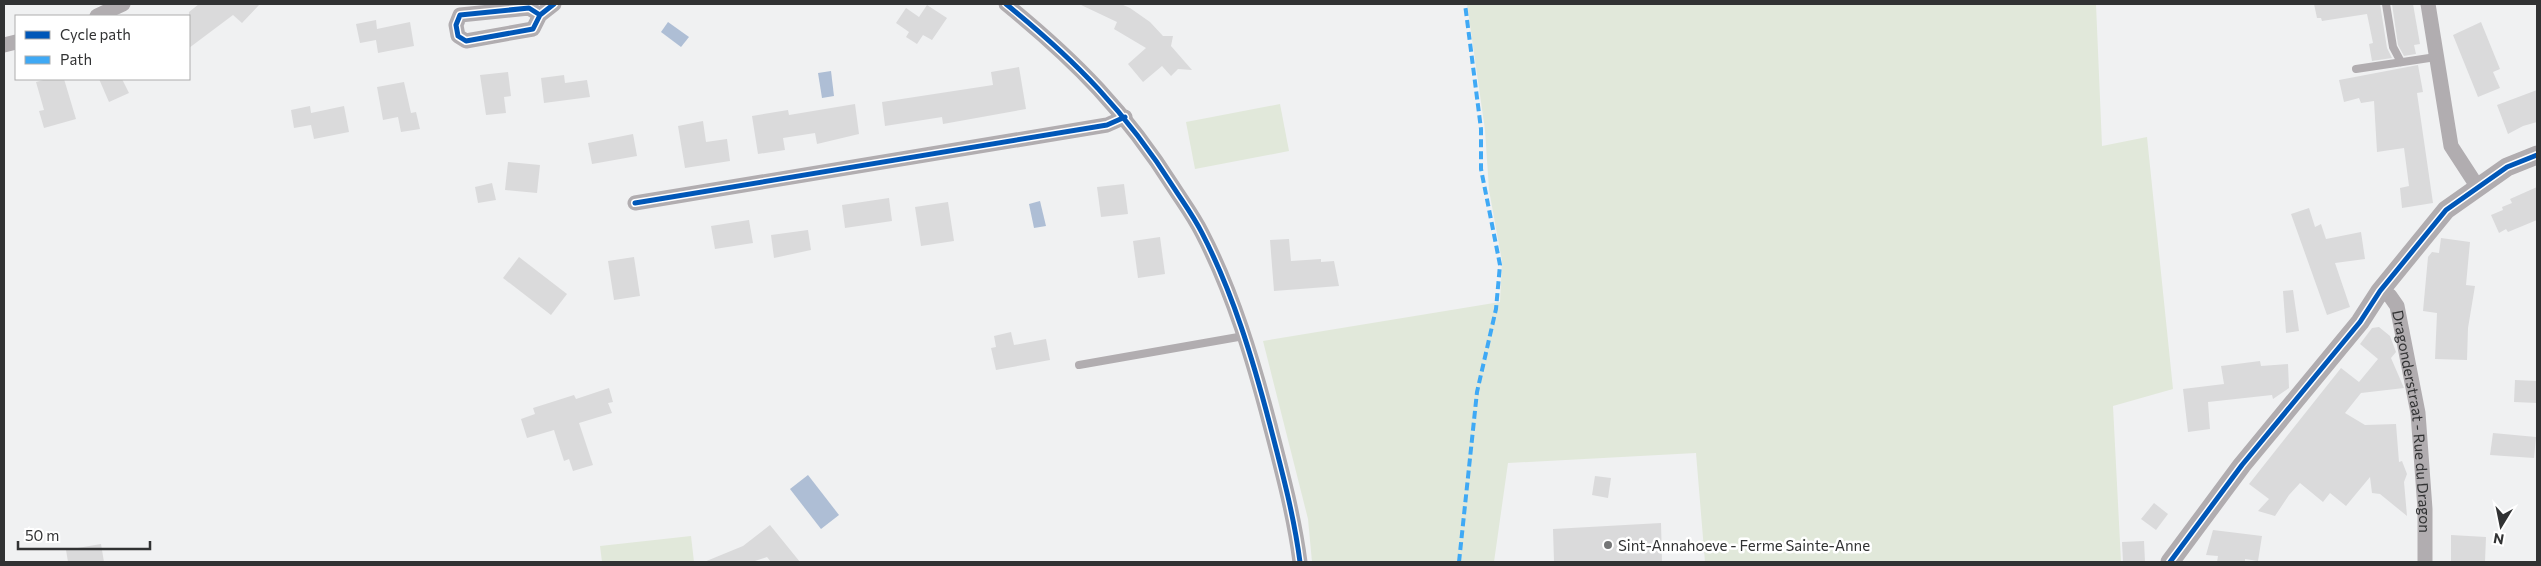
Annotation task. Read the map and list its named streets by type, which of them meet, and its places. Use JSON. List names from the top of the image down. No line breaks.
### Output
{"streets":{"street":["Dragonderstraat - Rue du Dragon"]},"places":["Sint-Annahoeve - Ferme Sainte-Anne"],"legend":["Cycle path","Path"],"scale_bar":"50 m","north":"bottom"}
